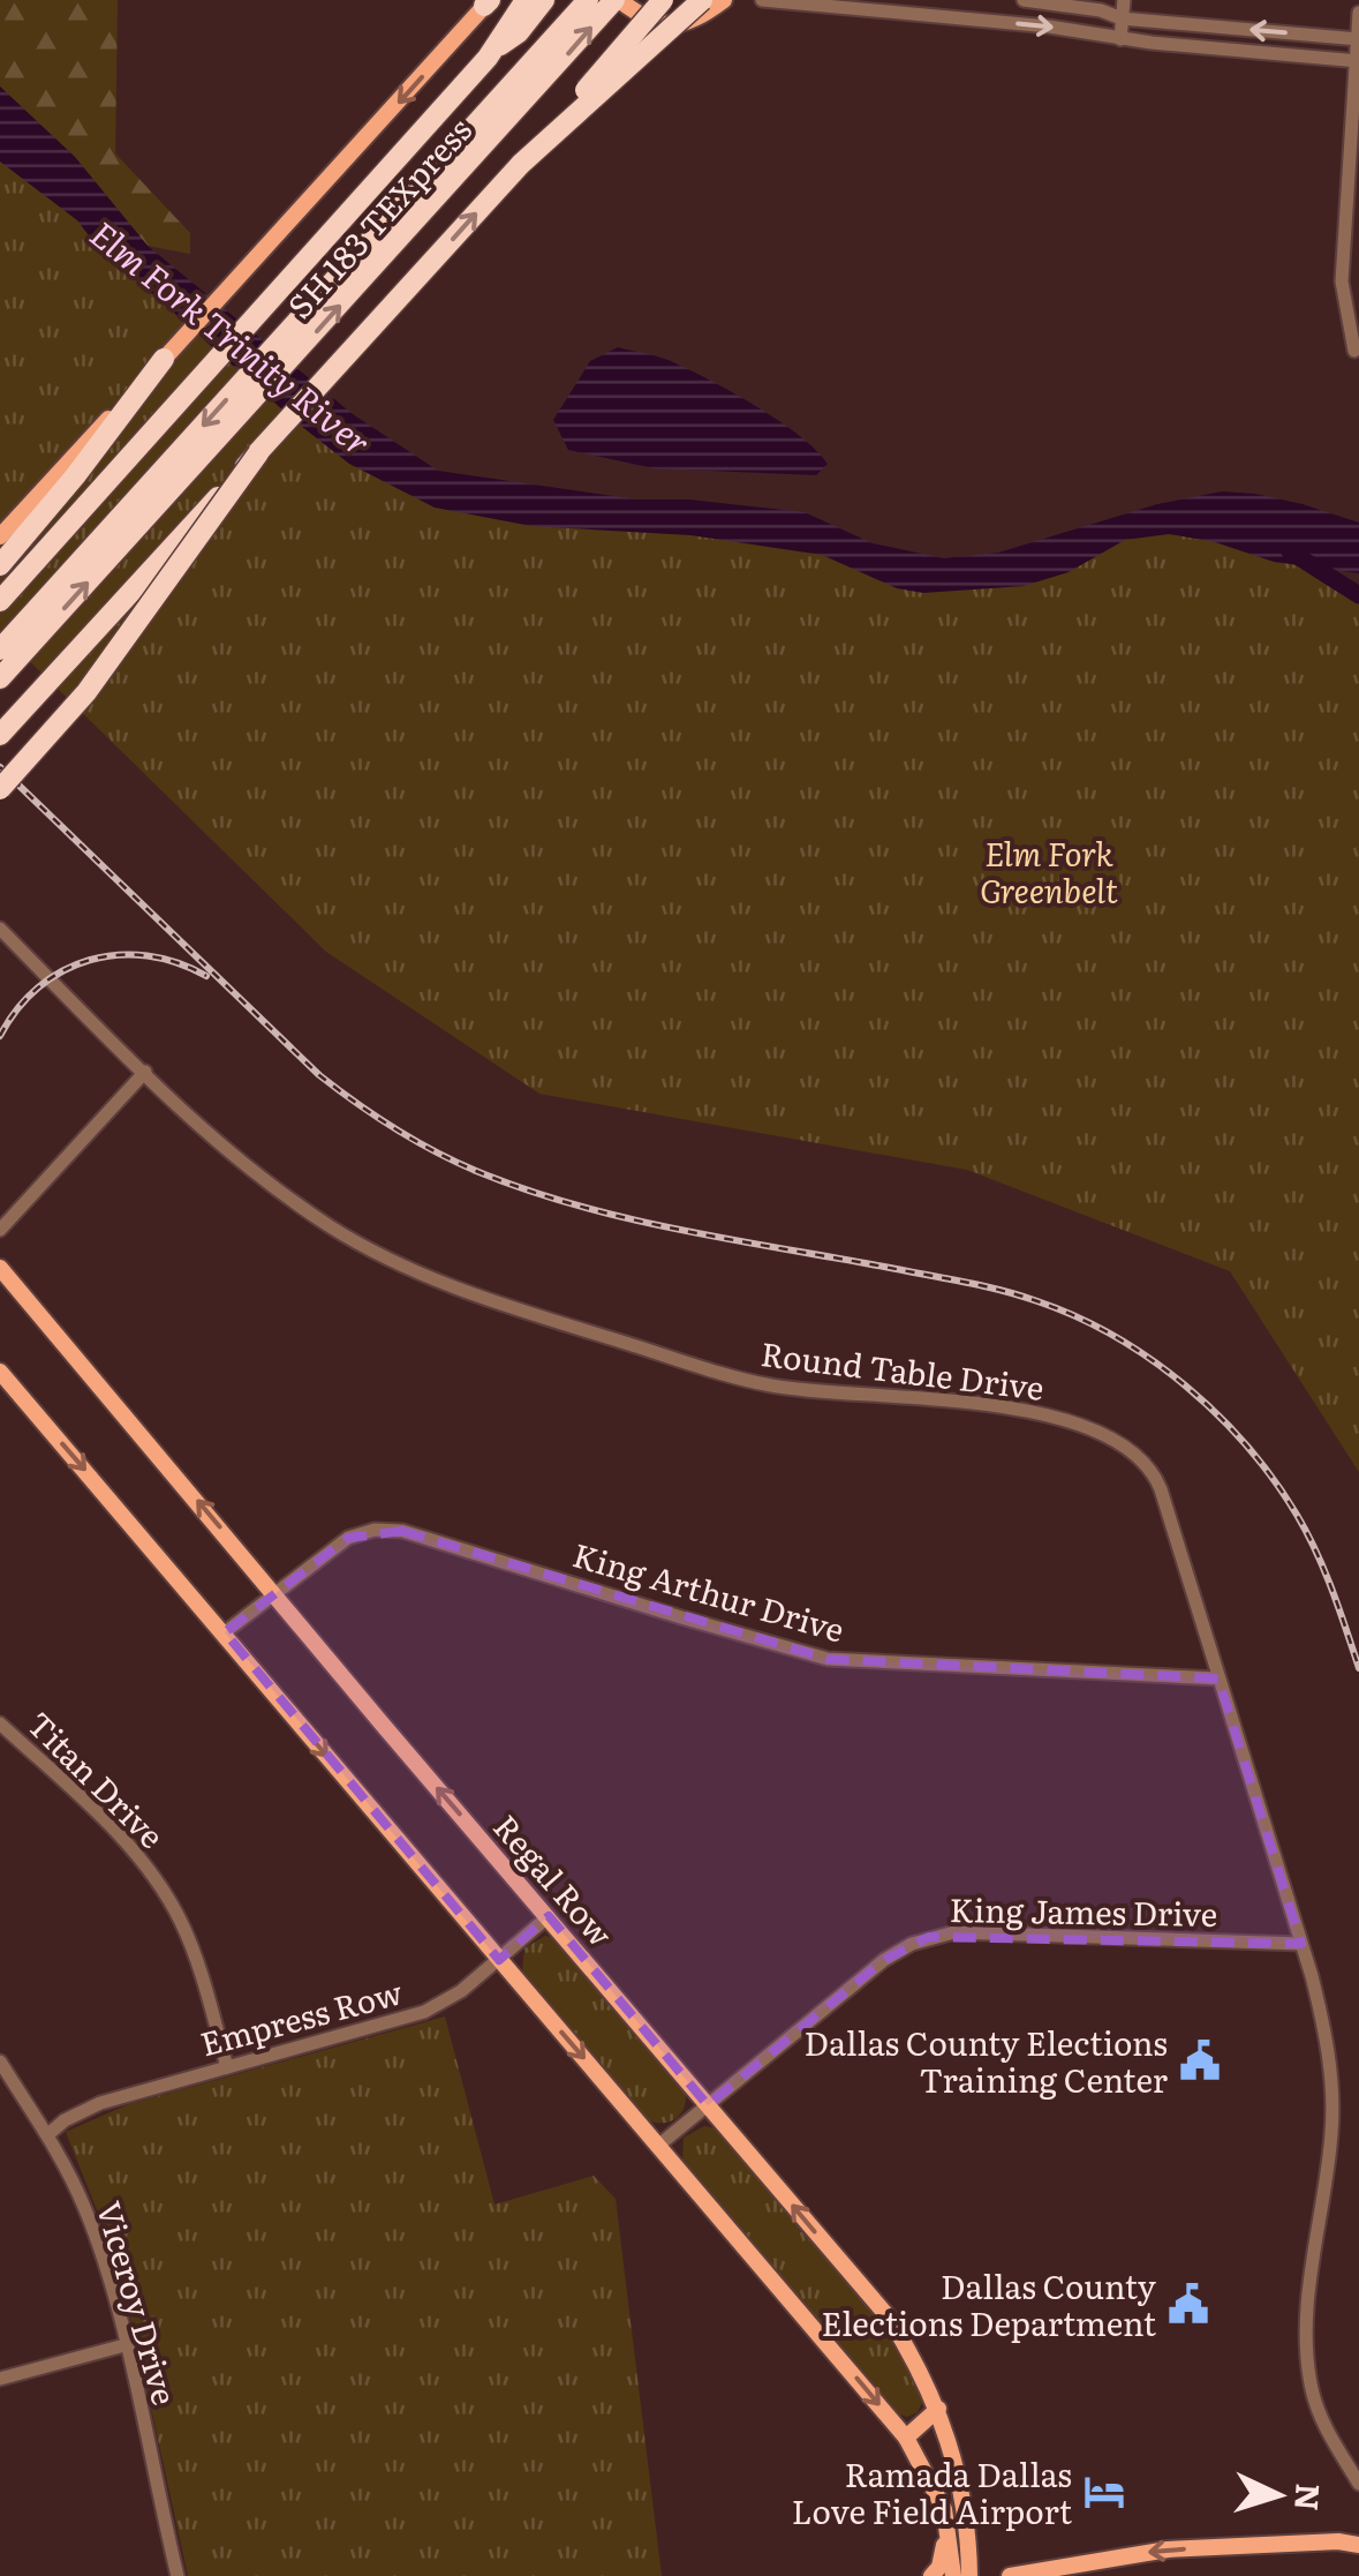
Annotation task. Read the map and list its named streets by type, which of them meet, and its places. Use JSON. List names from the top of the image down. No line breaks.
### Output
{"streets":{"highway":["SH 183 TEXpress"],"main road":["Regal Row"],"street":["Round Table Drive","King Arthur Drive","Titan Drive","King James Drive","Empress Row","Viceroy Drive"]},"crossings":[["Round Table Drive","King Arthur Drive"],["Round Table Drive","King James Drive"],["King Arthur Drive","Regal Row"],["Titan Drive","Empress Row"],["Regal Row","King James Drive"],["Regal Row","Empress Row"],["Empress Row","Viceroy Drive"]],"water":["Elm Fork Trinity River"],"parks":["Elm Fork Greenbelt"],"places":{"public building":["Dallas County Elections Training Center","Dallas County Elections Department"],"hotel":["Ramada Dallas Love Field Airport"]},"north":"right"}
